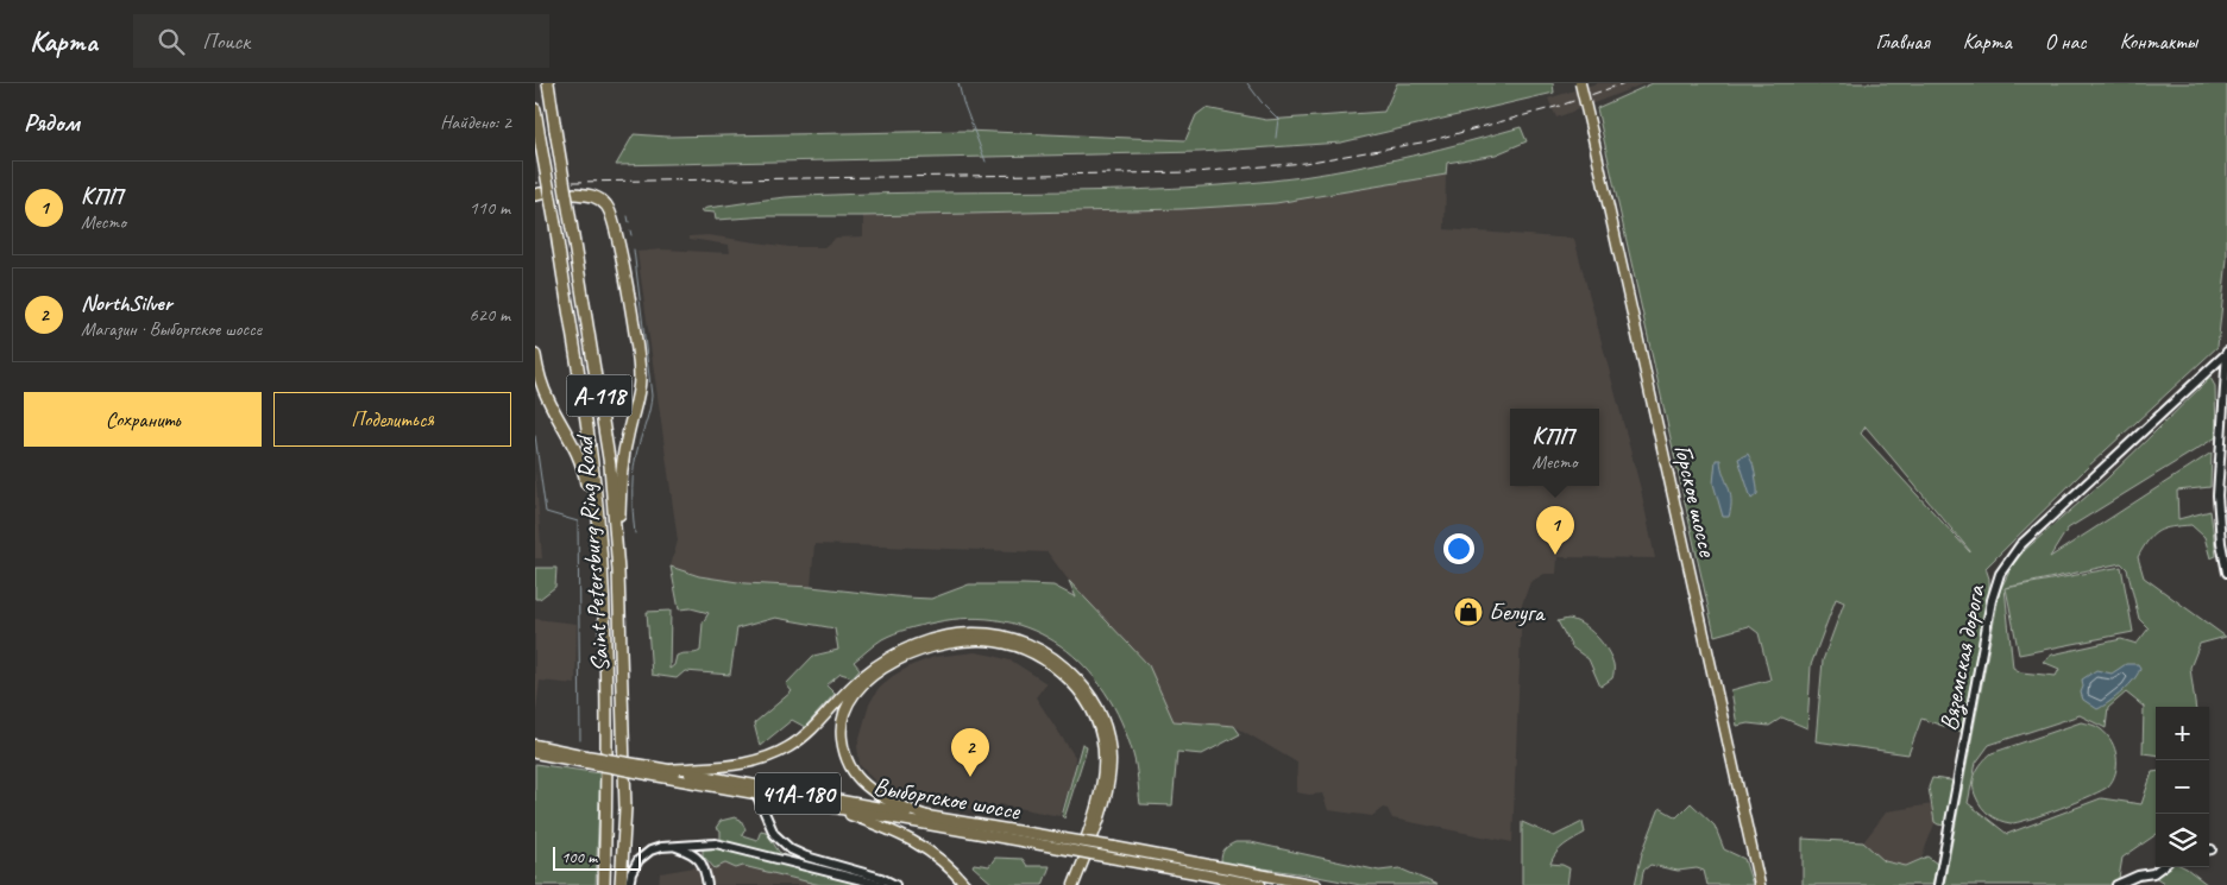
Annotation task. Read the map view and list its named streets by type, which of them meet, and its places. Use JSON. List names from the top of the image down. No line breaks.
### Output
{"streets":{"highway":["А-118","Saint Petersburg Ring Road"],"main road":["Горское шоссе","41А-180","Выборгское шоссе"],"street":["Вяземская дорога"]},"places":{"shop":["Белуга"]},"scale_bar":"100 m","page":{"header":"Карта","search":"Поиск","nav":["Главная","Карта","О нас","Контакты"],"heading":["Рядом","Найдено: 2"],"list":[{"mark":"1","name":"КПП","note":"Место","value":"110 m"},{"mark":"2","name":"NorthSilver","note":"Магазин · Выборгское шоссе","value":"620 m"}],"buttons":["Сохранить","Поделиться"],"popup":["КПП","Место"],"pins":["1","2"],"map_buttons":["+","−"],"scale":"100 m"}}
